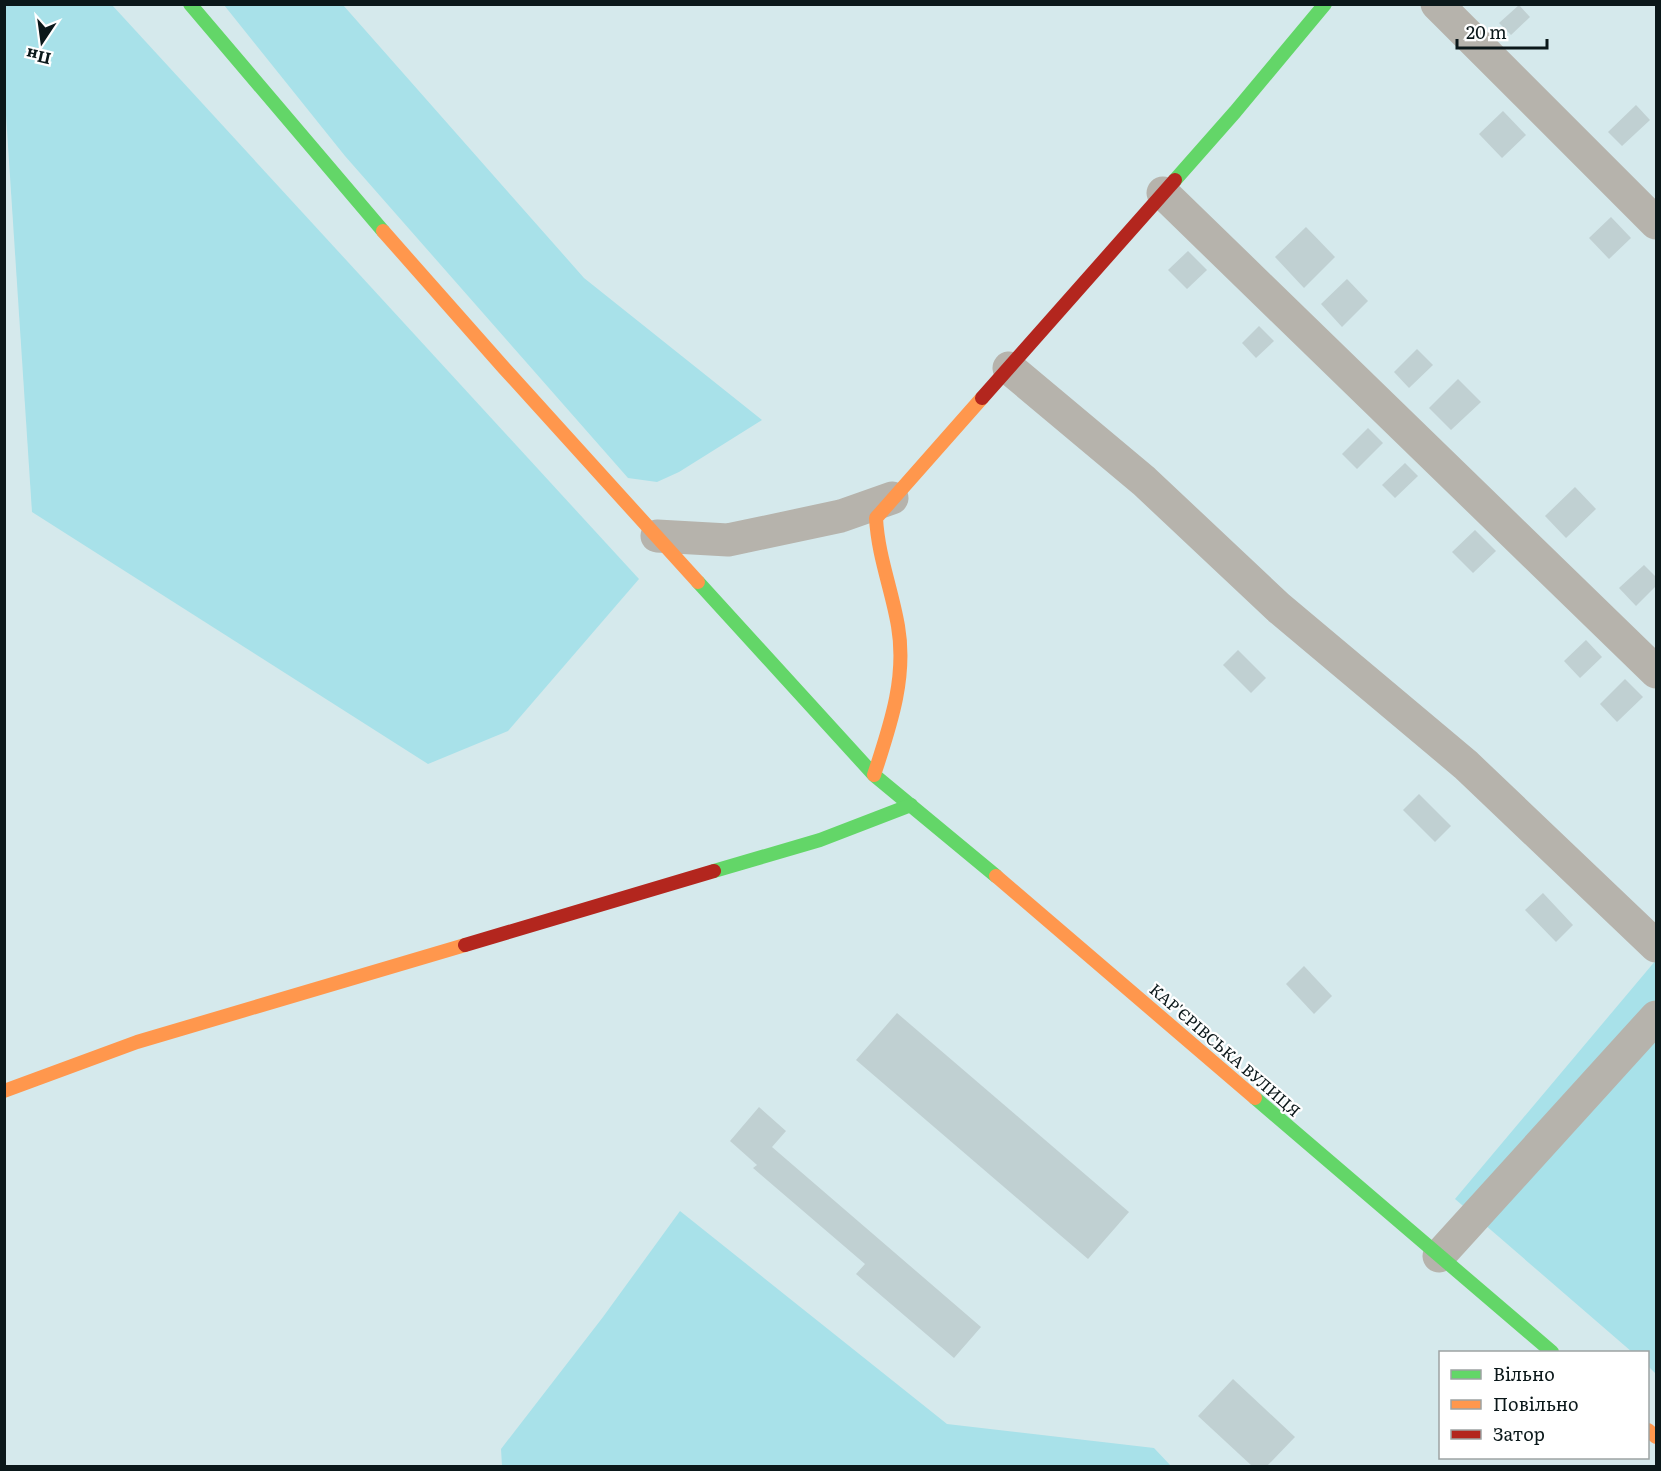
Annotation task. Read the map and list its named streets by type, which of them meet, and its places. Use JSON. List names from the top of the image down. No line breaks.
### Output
{"streets":{"street":["КАР'ЄРІВСЬКА ВУЛИЦЯ"]},"legend":["Вільно","Повільно","Затор"],"scale_bar":"20 m","north":"bottom"}
